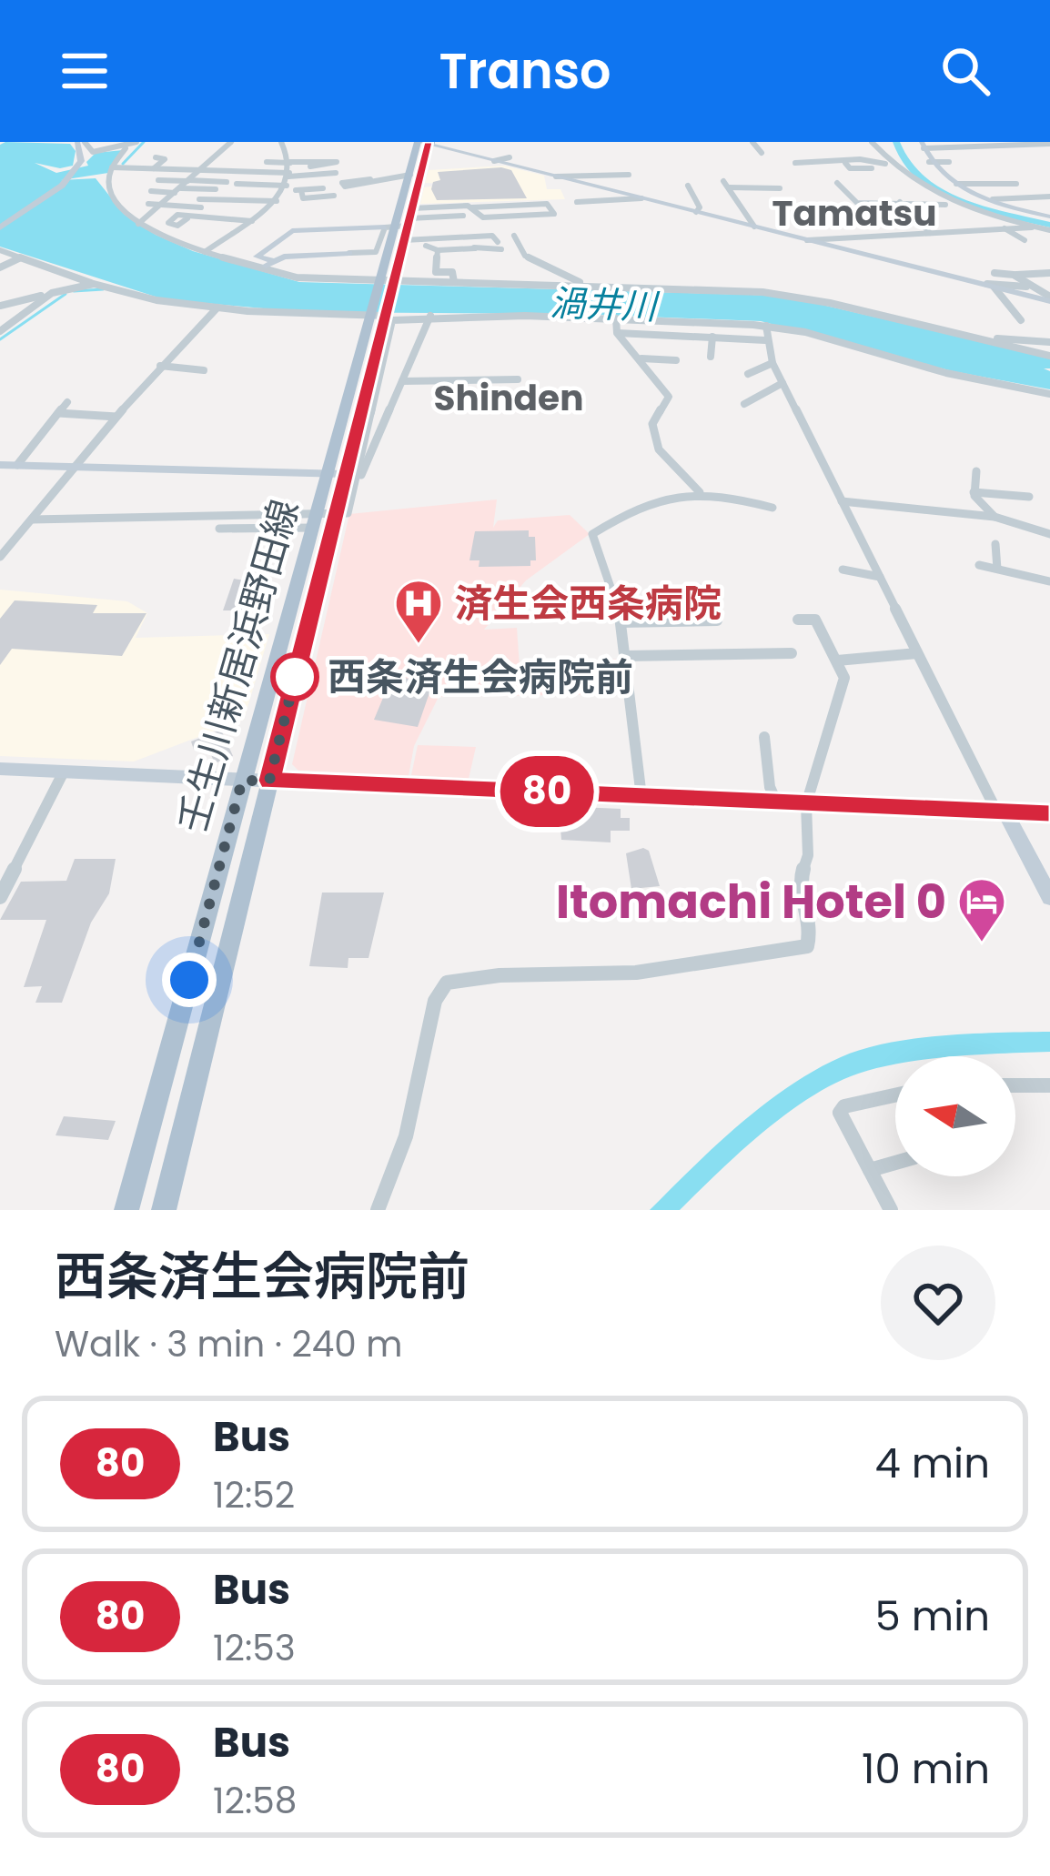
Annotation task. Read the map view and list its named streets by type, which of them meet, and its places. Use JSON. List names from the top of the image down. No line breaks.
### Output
{"streets":{"main road":["壬生川新居浜野田線"]},"districts":["Tamatsu","Shinden"],"water":["渦井川"],"places":{"hospital":["済生会西条病院"],"other":["西条済生会病院前"],"hotel":["Itomachi Hotel 0"]},"lines":["bus line 80"],"north":"left","page":{"header":"Transo","on_map":"80","heading":["西条済生会病院前","Walk · 3 min · 240 m"],"list":[{"mark":"80","name":"Bus","note":"12:52","value":"4 min"},{"mark":"80","name":"Bus","note":"12:53","value":"5 min"},{"mark":"80","name":"Bus","note":"12:58","value":"10 min"}]}}
